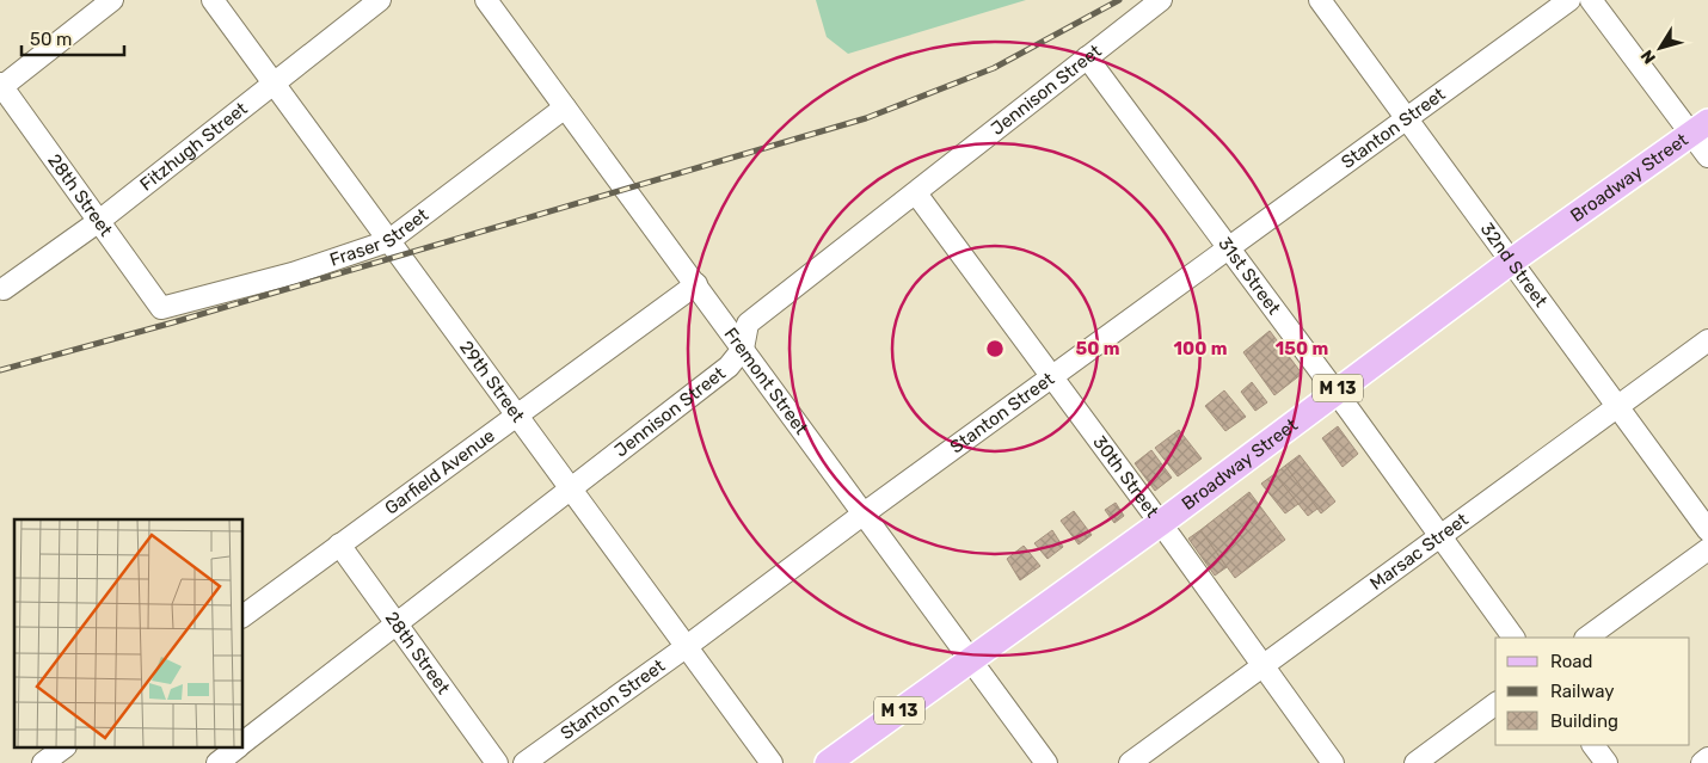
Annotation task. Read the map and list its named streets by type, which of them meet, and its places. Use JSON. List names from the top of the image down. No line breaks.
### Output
{"streets":{"main road":["Broadway Street","M 13"],"street":["Jennison Street","Stanton Street","Fitzhugh Street","28th Street","Fraser Street","32nd Street","31st Street","Fremont Street","29th Street","Garfield Avenue","30th Street","Marsac Street"]},"crossings":[["Jennison Street","28th Street"],["Jennison Street","31st Street"],["Jennison Street","Fremont Street"],["Jennison Street","29th Street"],["Jennison Street","30th Street"],["Stanton Street","32nd Street"],["Stanton Street","31st Street"],["Stanton Street","Fremont Street"],["Stanton Street","29th Street"],["Stanton Street","30th Street"],["Fitzhugh Street","28th Street"],["Fitzhugh Street","29th Street"],["Broadway Street","32nd Street"],["Broadway Street","31st Street"],["Broadway Street","Fremont Street"],["Broadway Street","30th Street"],["28th Street","Fraser Street"],["28th Street","Garfield Avenue"],["Fraser Street","Fremont Street"],["Fraser Street","29th Street"],["32nd Street","Marsac Street"],["31st Street","Marsac Street"],["Fremont Street","Garfield Avenue"],["29th Street","Garfield Avenue"],["30th Street","Marsac Street"]],"legend":["Road","Railway","Building"],"scale_bar":"50 m","north":"bottom left","rings":["50 m","100 m","150 m"]}
